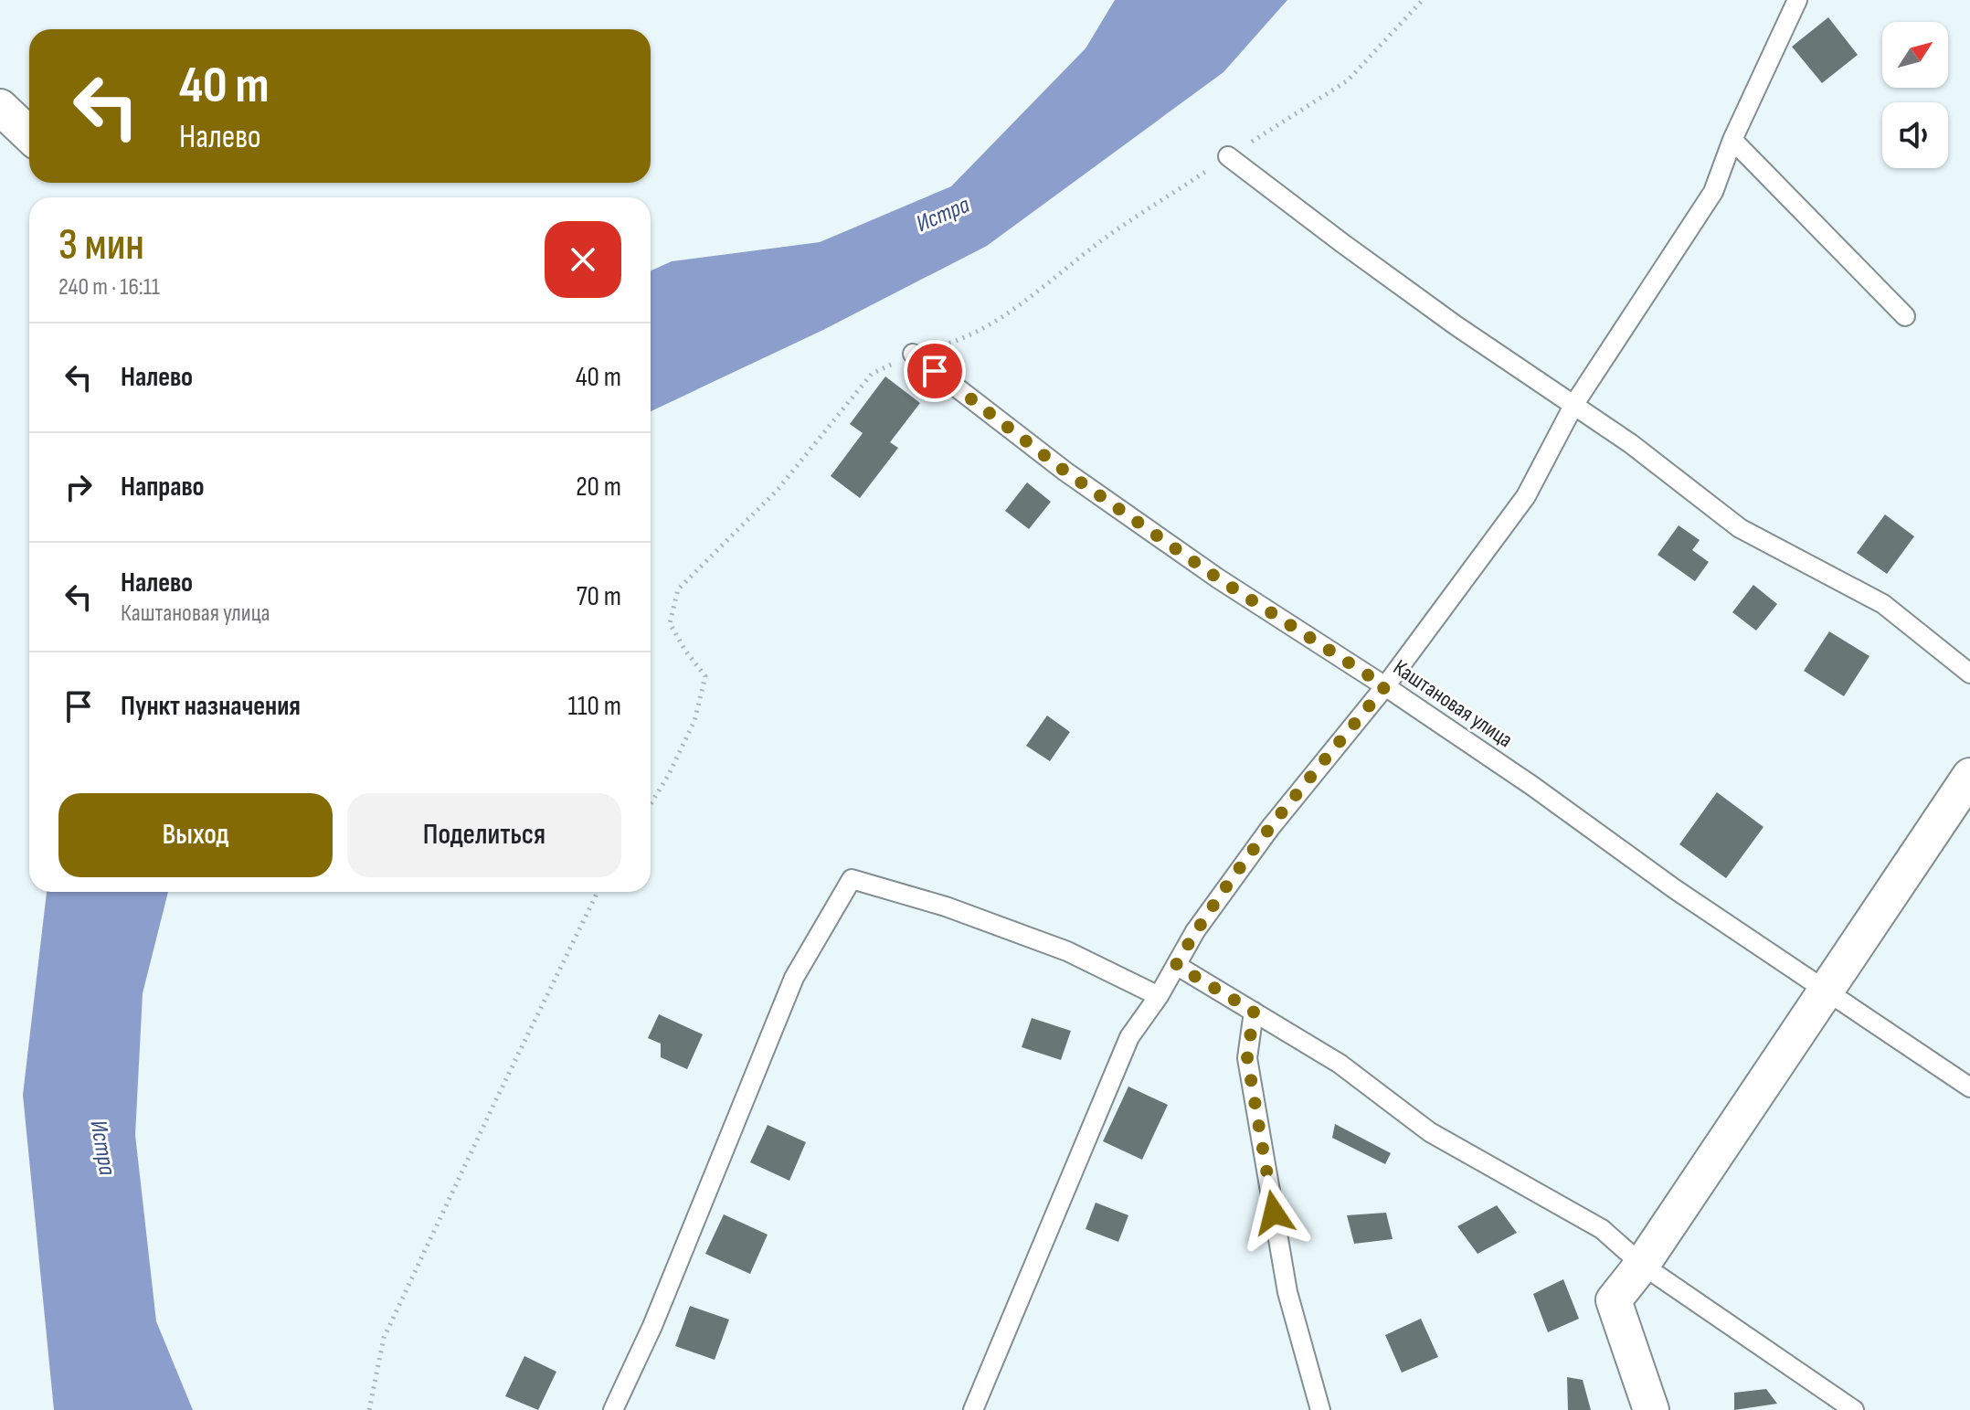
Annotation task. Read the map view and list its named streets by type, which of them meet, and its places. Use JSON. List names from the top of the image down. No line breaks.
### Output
{"streets":{"lane":["Каштановая улица"]},"water":["Истра"],"north":"top right","page":{"turn":["40 m","Налево"],"heading":["3 мин","240 m · 16:11"],"list":[{"name":"Налево","value":"40 m"},{"name":"Направо","value":"20 m"},{"name":"Налево","note":"Каштановая улица","value":"70 m"},{"name":"Пункт назначения","value":"110 m"}],"buttons":["Выход","Поделиться"]}}
